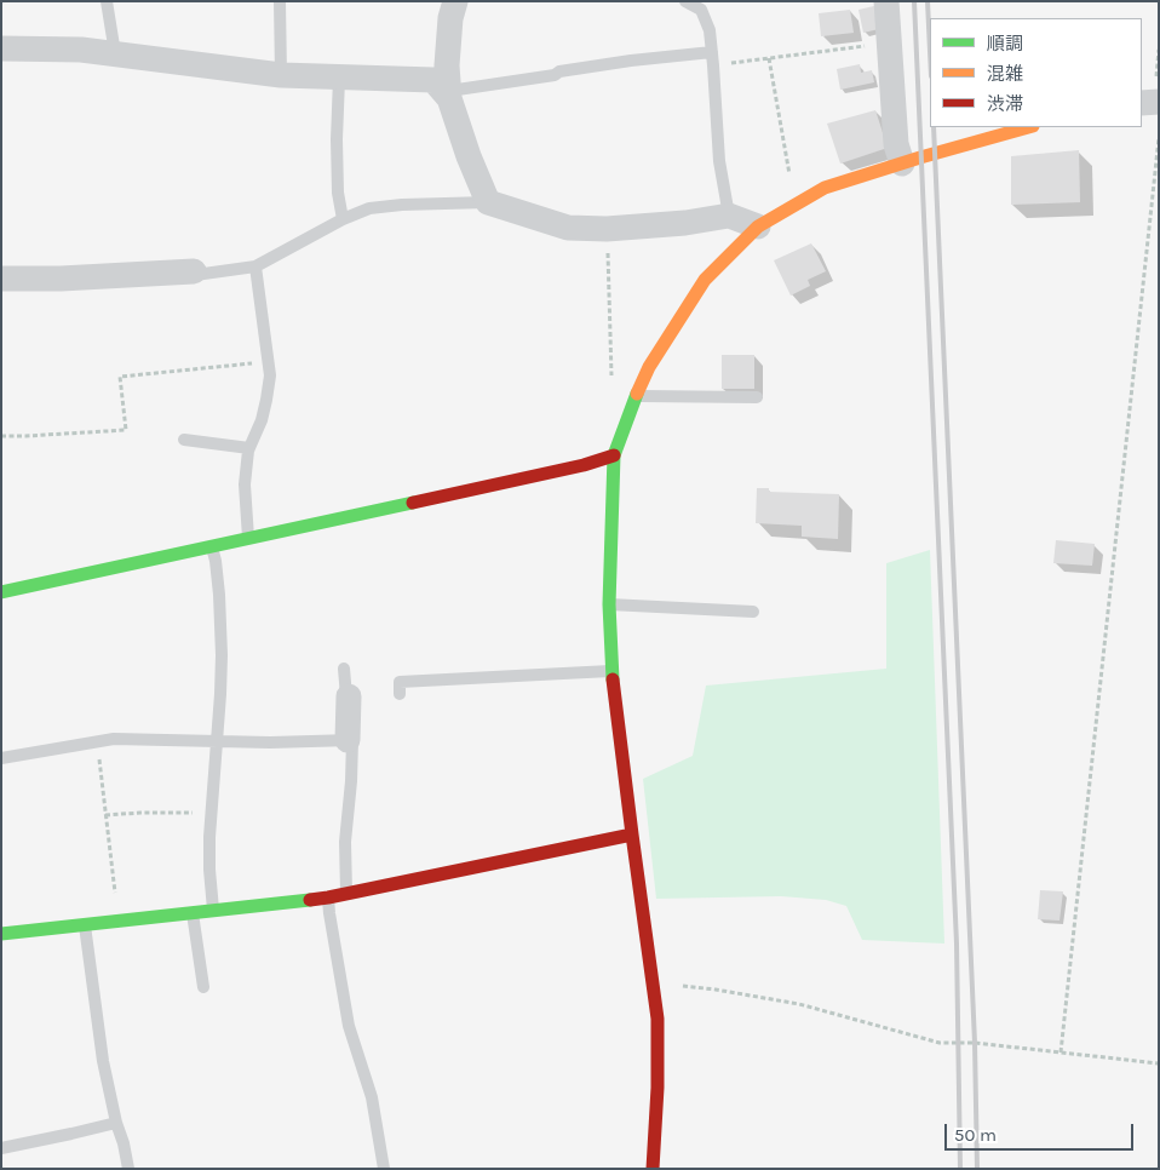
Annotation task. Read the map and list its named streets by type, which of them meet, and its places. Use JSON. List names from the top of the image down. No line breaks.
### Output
{"legend":["順調","混雑","渋滞"],"scale_bar":"50 m"}
